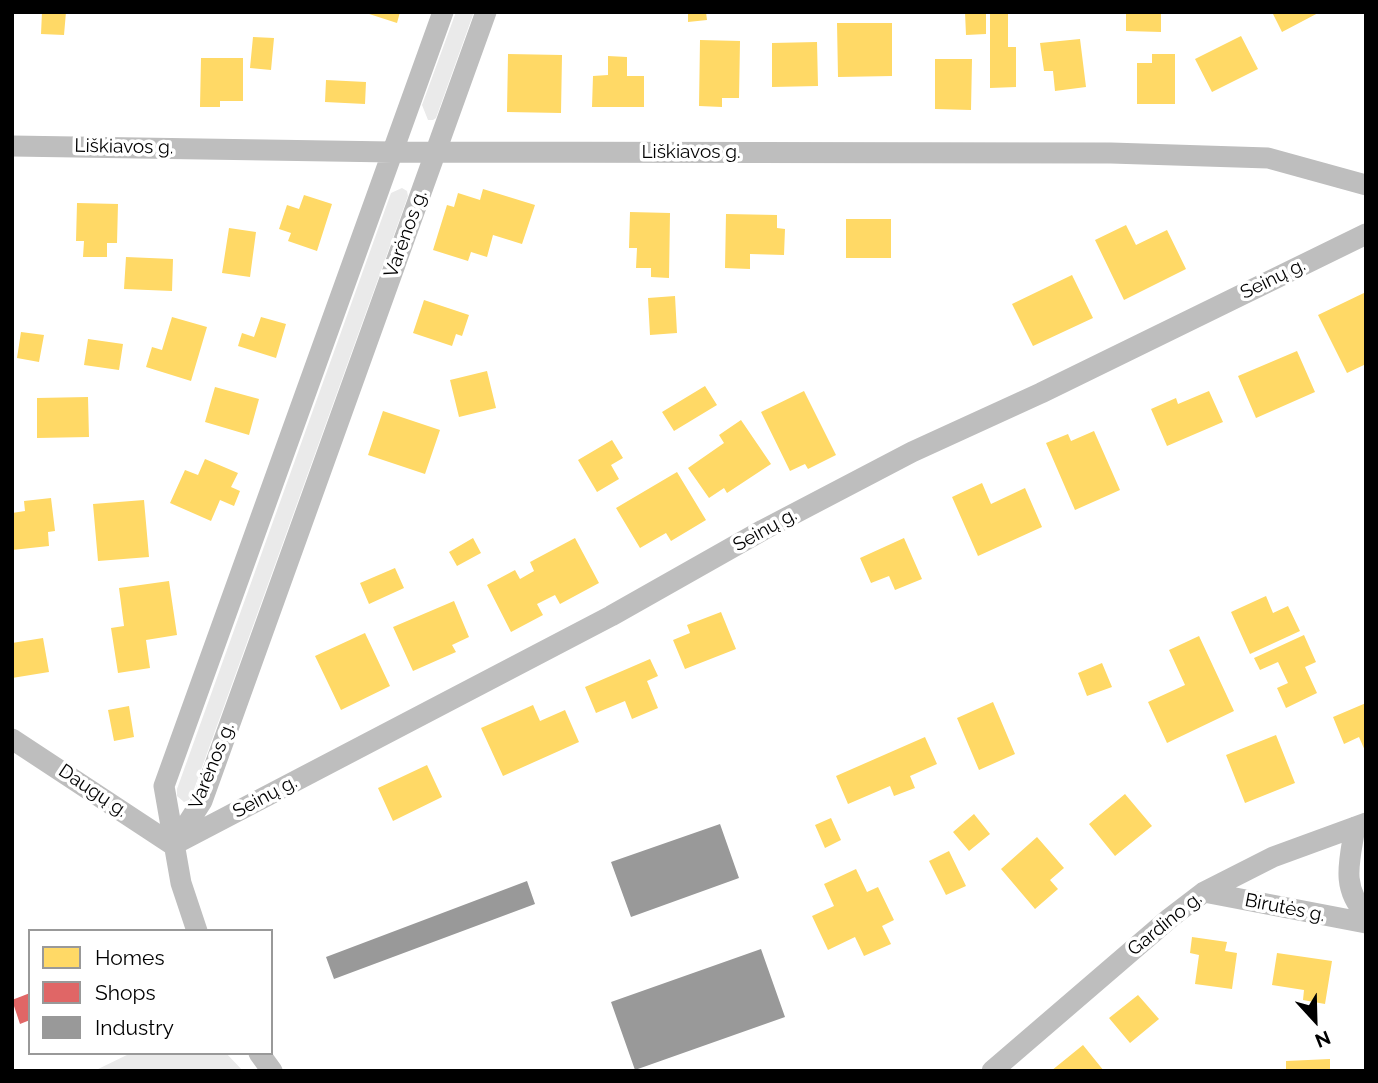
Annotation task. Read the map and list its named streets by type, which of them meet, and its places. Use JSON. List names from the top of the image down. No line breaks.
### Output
{"streets":{"street":["Liškiavos g.","Varėnos g.","Seinų g.","Daugų g.","Birutės g.","Gardino g."]},"crossings":[["Liškiavos g.","Varėnos g."],["Varėnos g.","Seinų g."],["Varėnos g.","Daugų g."],["Seinų g.","Daugų g."],["Birutės g.","Gardino g."]],"legend":["Homes","Shops","Industry"],"north":"bottom"}
